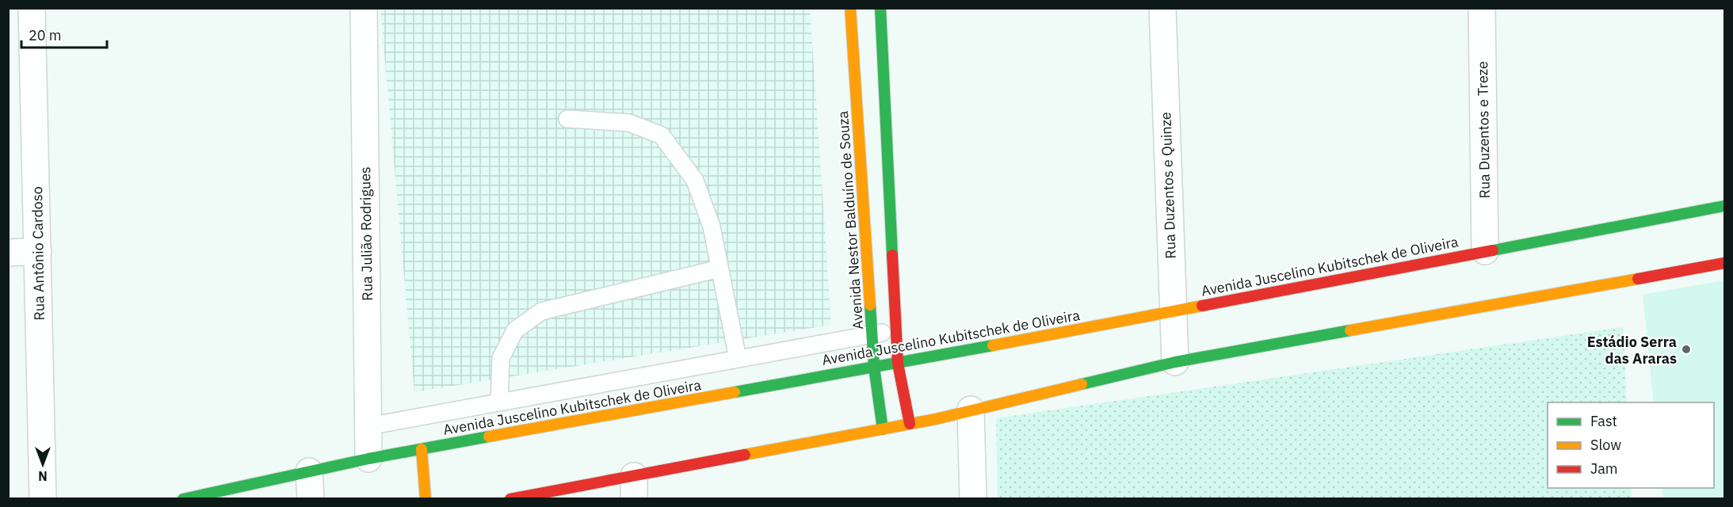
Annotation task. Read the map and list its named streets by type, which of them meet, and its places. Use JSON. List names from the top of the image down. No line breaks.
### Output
{"streets":{"main road":["Avenida Nestor Balduíno de Souza","Avenida Juscelino Kubitschek de Oliveira"],"street":["Rua Duzentos e Treze","Rua Duzentos e Quinze","Rua Julião Rodrigues","Rua Antônio Cardoso"]},"crossings":[["Rua Duzentos e Treze","Avenida Juscelino Kubitschek de Oliveira"],["Rua Duzentos e Quinze","Avenida Juscelino Kubitschek de Oliveira"],["Avenida Nestor Balduíno de Souza","Avenida Juscelino Kubitschek de Oliveira"],["Rua Julião Rodrigues","Avenida Juscelino Kubitschek de Oliveira"]],"places":["Estádio Serra das Araras"],"legend":["Fast","Slow","Jam"],"scale_bar":"20 m","north":"bottom"}
